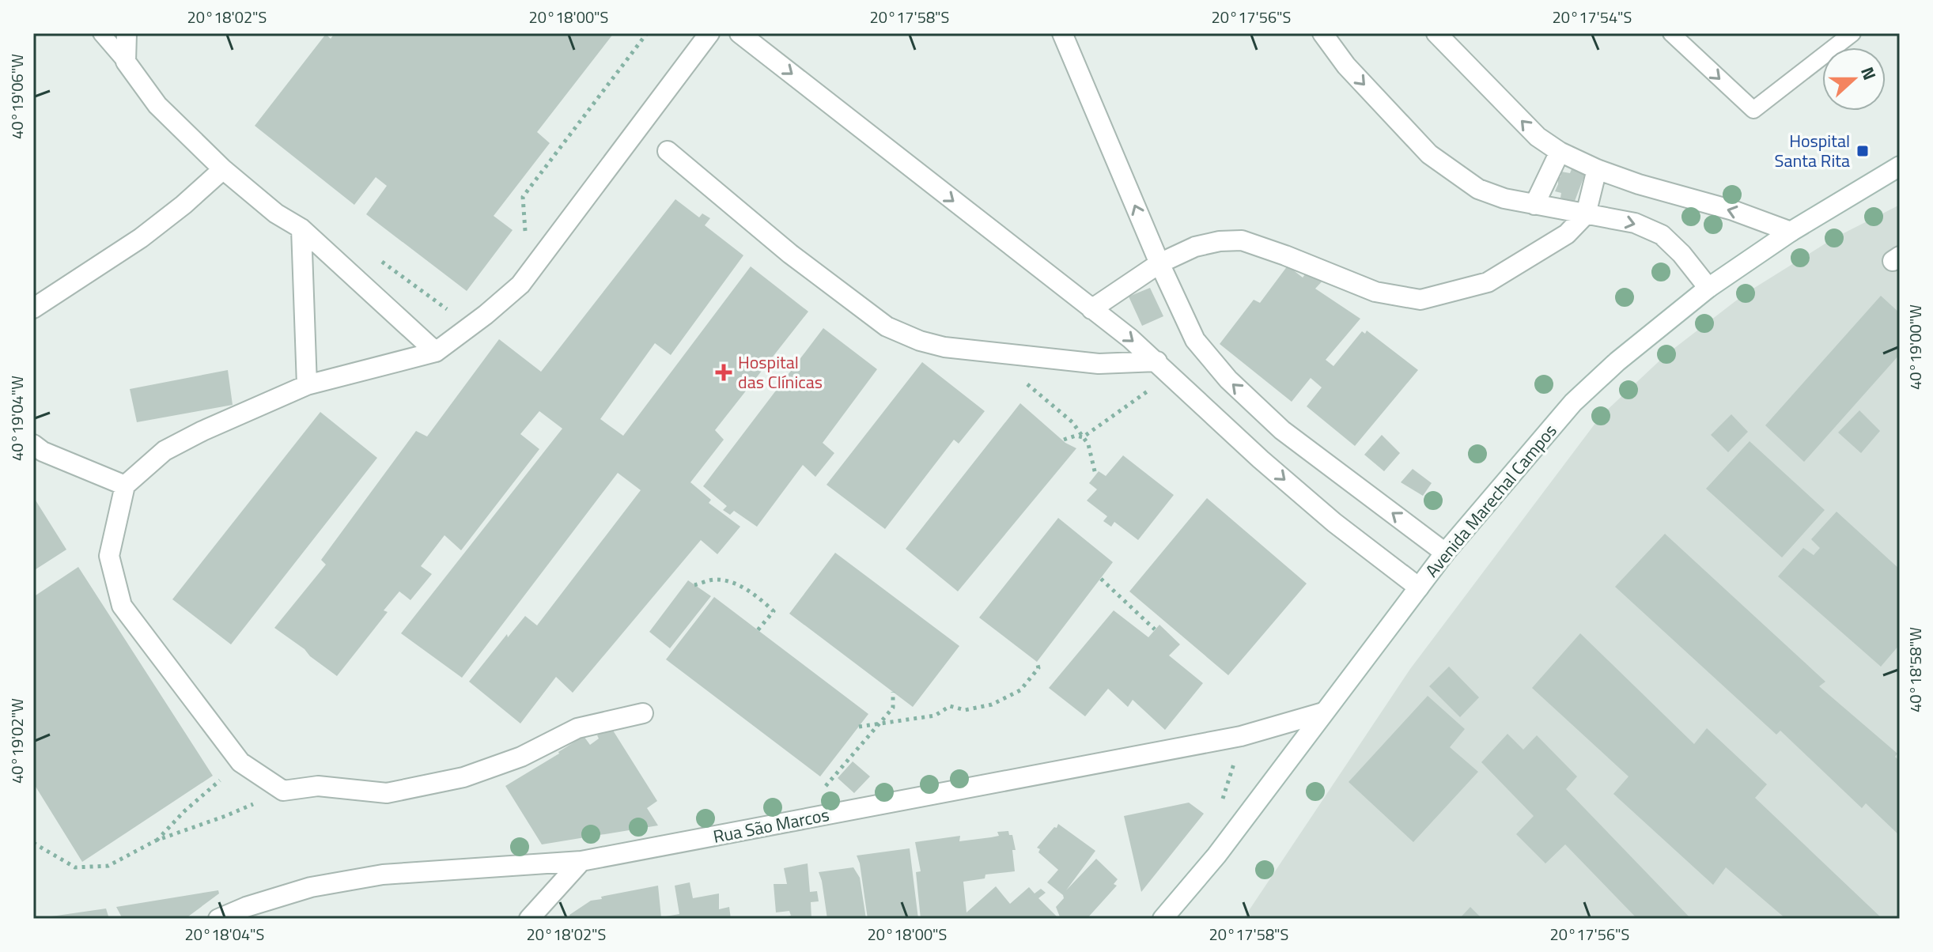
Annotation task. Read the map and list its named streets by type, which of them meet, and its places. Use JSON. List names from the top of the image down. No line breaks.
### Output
{"streets":{"street":["Avenida Marechal Campos","Rua São Marcos"]},"crossings":[["Avenida Marechal Campos","Rua São Marcos"]],"places":{"transit":["Hospital Santa Rita"],"health":["Hospital das Clínicas"]},"north":"right","coordinates":["20°18'02\"S","20°18'00\"S","20°17'58\"S","20°17'56\"S","20°17'54\"S","40°19'06\"W","40°19'00\"W","40°19'04\"W","40°18'58\"W","40°19'02\"W","20°18'04\"S"]}
